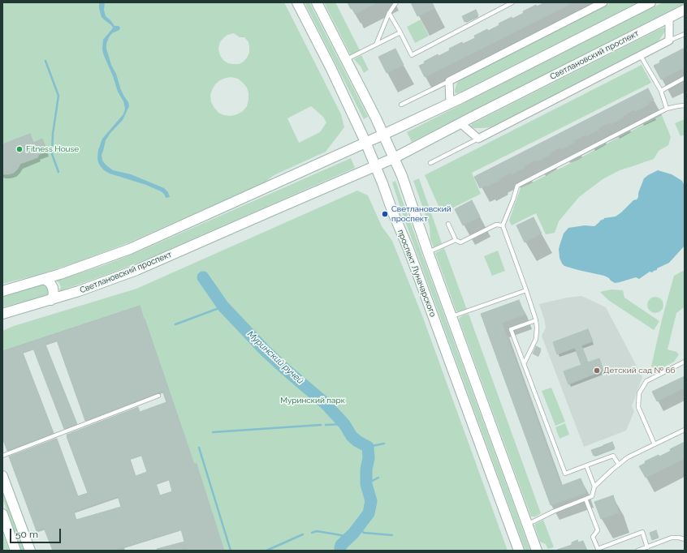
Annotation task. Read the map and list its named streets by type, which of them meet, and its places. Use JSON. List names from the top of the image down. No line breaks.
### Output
{"streets":{"main road":["Светлановский проспект","проспект Луначарского"]},"crossings":[["Светлановский проспект","проспект Луначарского"]],"water":["Муринский ручей"],"parks":["Муринский парк"],"places":["Fitness House","Светлановский проспект","Детский сад № 66"],"scale_bar":"50 m"}
